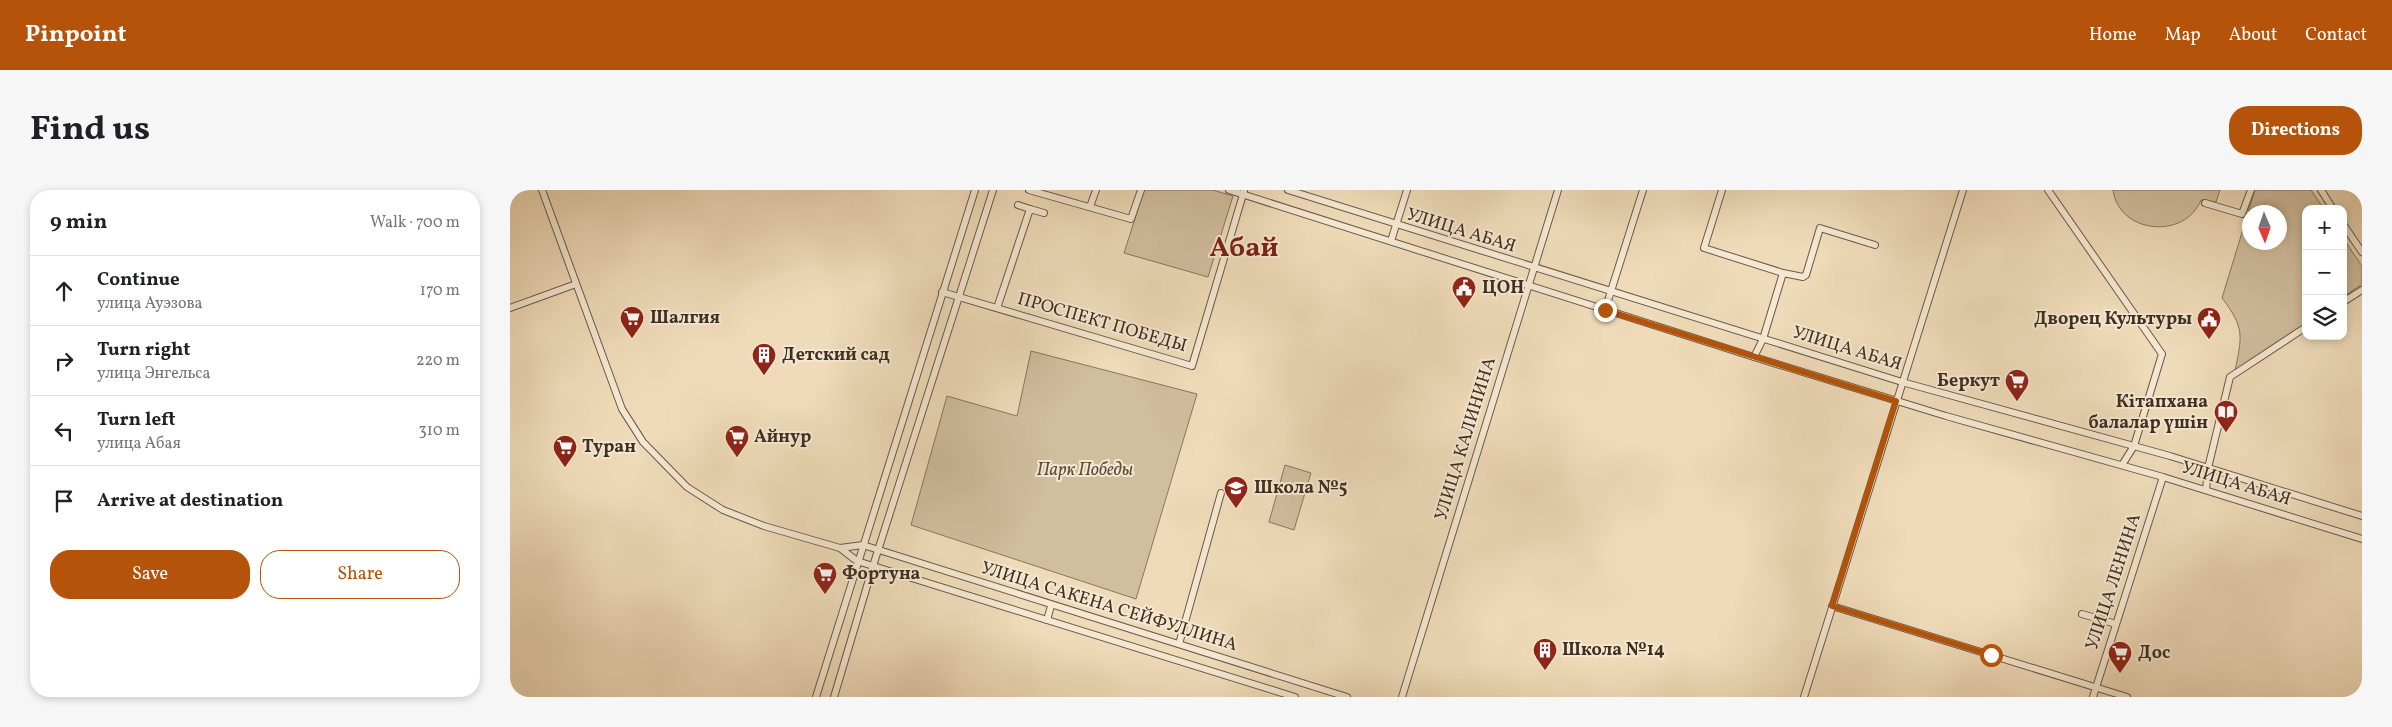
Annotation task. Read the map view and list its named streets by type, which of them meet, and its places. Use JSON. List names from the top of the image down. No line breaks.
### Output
{"streets":{"street":["УЛИЦА АБАЯ","ПРОСПЕКТ ПОБЕДЫ","УЛИЦА КАЛИНИНА","УЛИЦА ЛЕНИНА","УЛИЦА САКЕНА СЕЙФУЛЛИНА"]},"crossings":[["УЛИЦА АБАЯ","УЛИЦА КАЛИНИНА"],["УЛИЦА АБАЯ","УЛИЦА ЛЕНИНА"]],"districts":["Абай"],"parks":["Парк Победы"],"places":{"public building":["ЦОН","Дворец Культуры"],"supermarket":["Шалгия","Беркут","Айнур","Туран","Фортуна","Дос"],"building":["Детский сад","Школа №14"],"library":["Кітапхана балалар үшін"],"school or university":["Школа №5"]},"north":"bottom","page":{"header":"Pinpoint","nav":["Home","Map","About","Contact"],"title":"Find us","buttons":["Directions",["Save","Share"]],"heading":["9 min","Walk · 700 m"],"map_buttons":["+","−"],"list":[["Continue","улица Ауэзова","170 m"],["Turn right","улица Энгельса","220 m"],["Turn left","улица Абая","310 m"],"Arrive at destination"]}}
